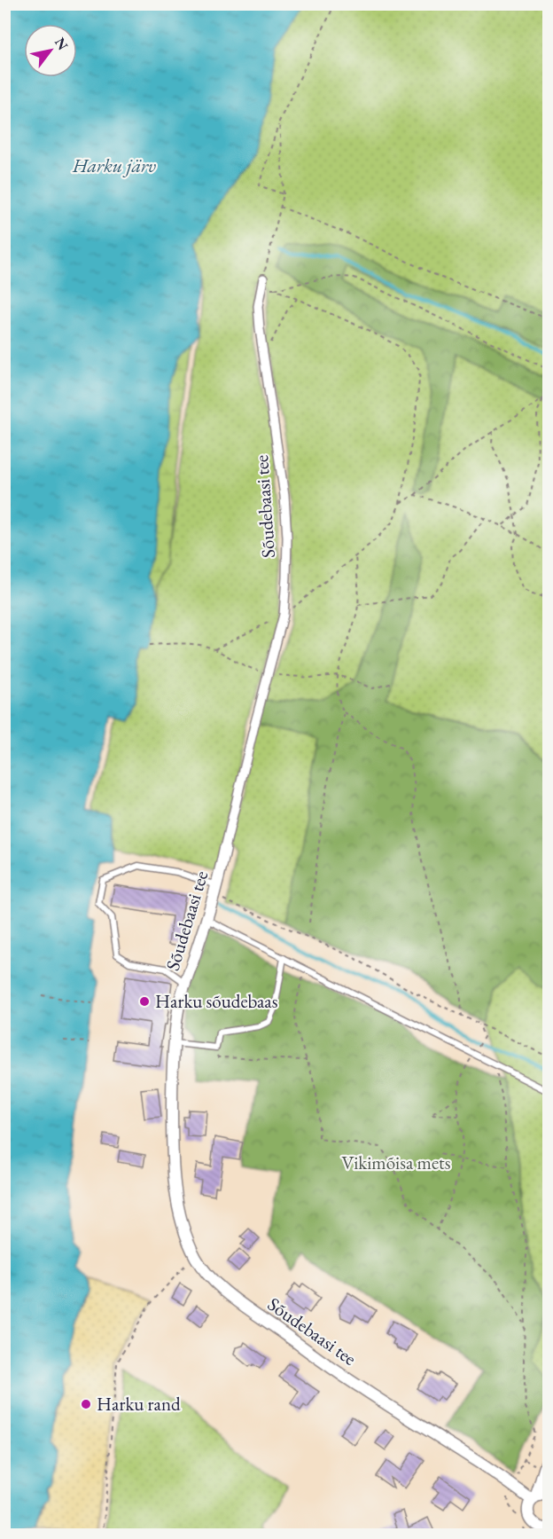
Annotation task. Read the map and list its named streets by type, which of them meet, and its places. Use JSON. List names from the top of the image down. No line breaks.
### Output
{"streets":{"street":["Sõudebaasi tee"]},"water":["Harku järv"],"parks":["Vikimõisa mets"],"places":["Harku sõudebaas","Harku rand"],"north":"top right"}
